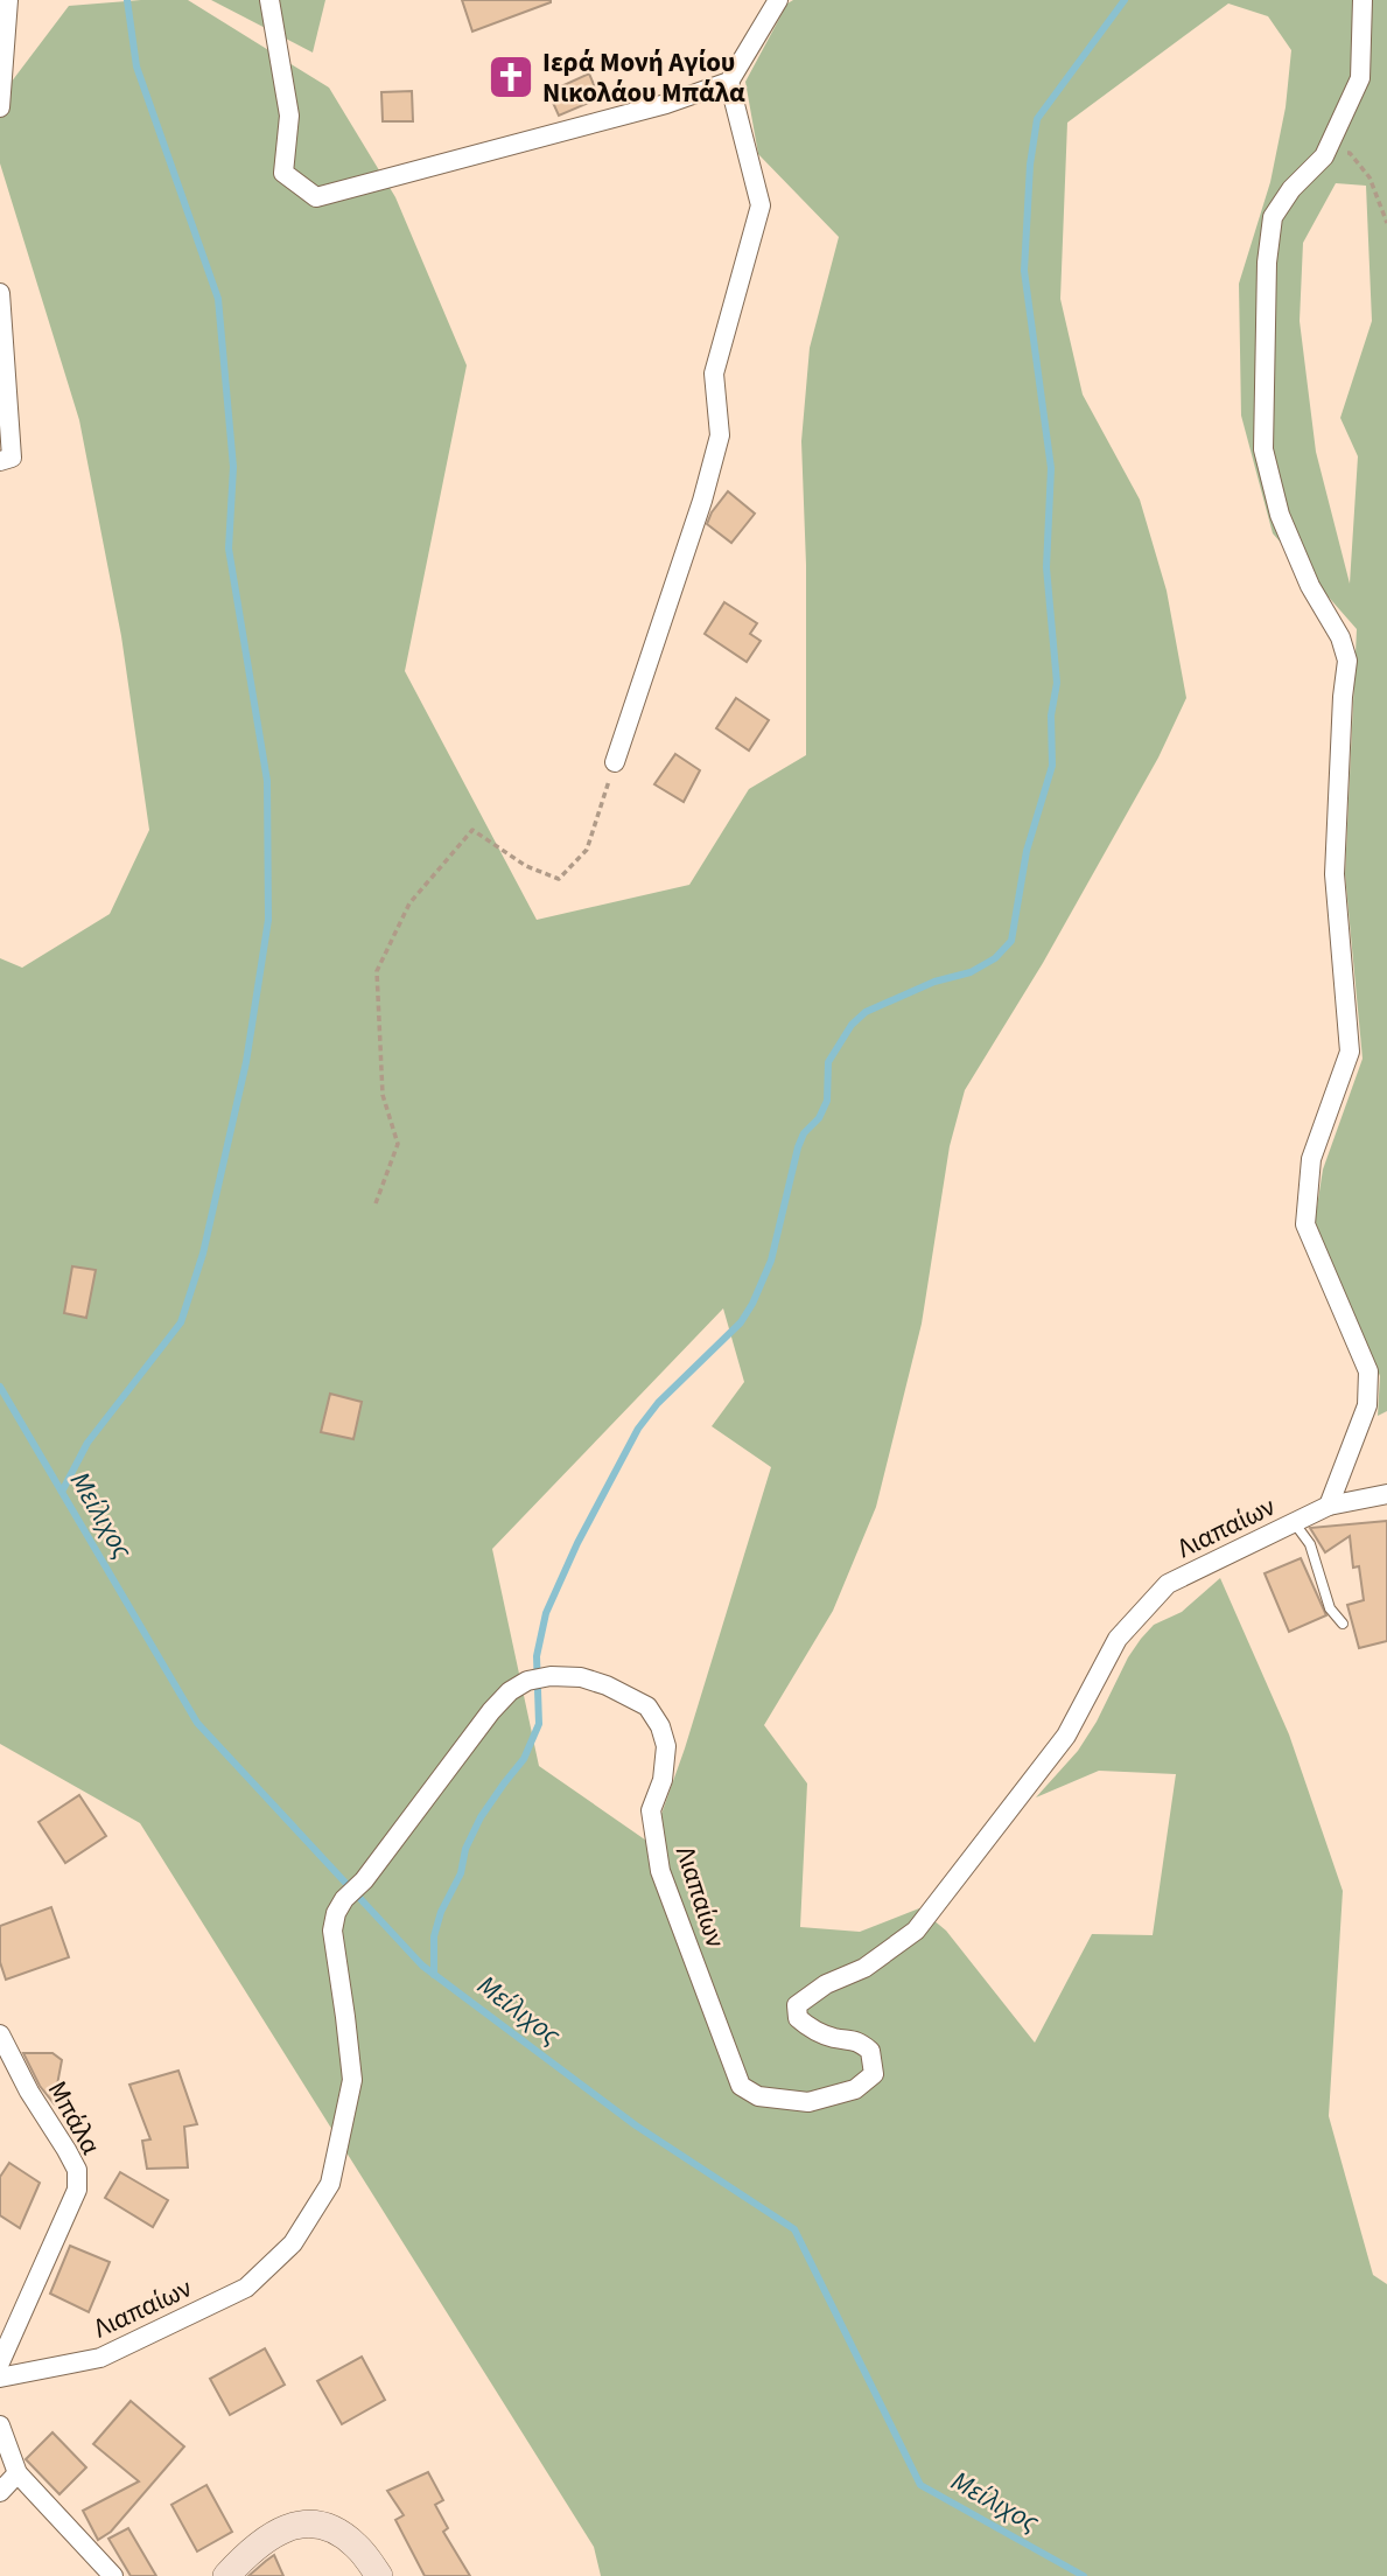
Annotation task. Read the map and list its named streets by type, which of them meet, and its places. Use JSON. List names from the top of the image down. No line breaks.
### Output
{"streets":{"street":["Λιαπαίων","Μπάλα"]},"water":["Μείλιχος"],"places":{"church":["Ιερά Μονή Αγίου Νικολάου Μπάλα"]}}
